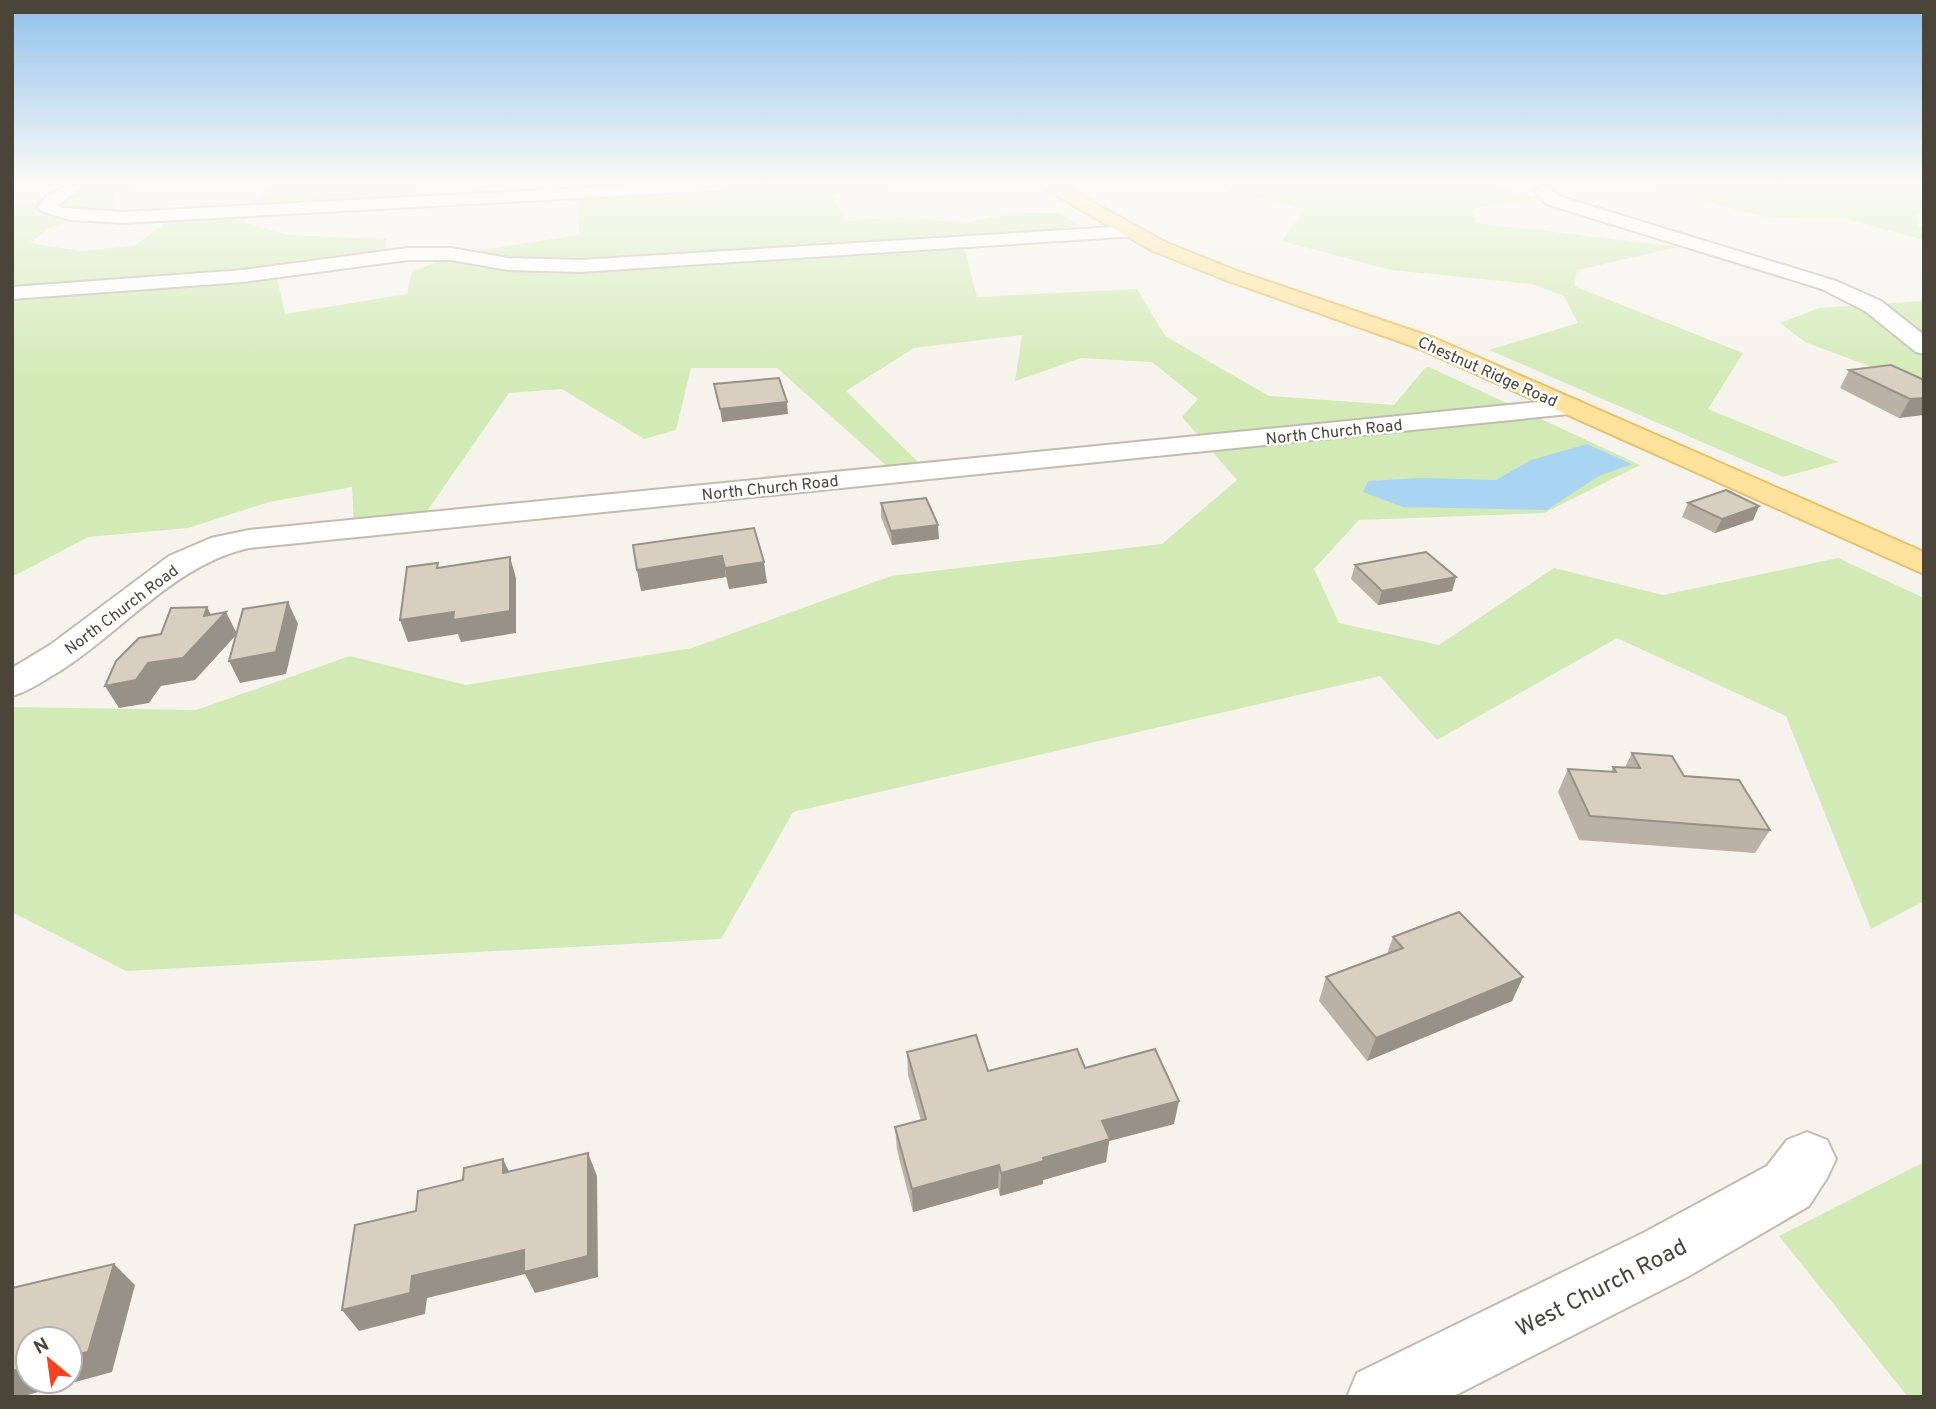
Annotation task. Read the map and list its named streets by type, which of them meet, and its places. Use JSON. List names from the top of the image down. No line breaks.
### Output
{"streets":{"main road":["Chestnut Ridge Road"],"street":["North Church Road","West Church Road"]},"crossings":[["Chestnut Ridge Road","North Church Road"]],"north":"top left"}
